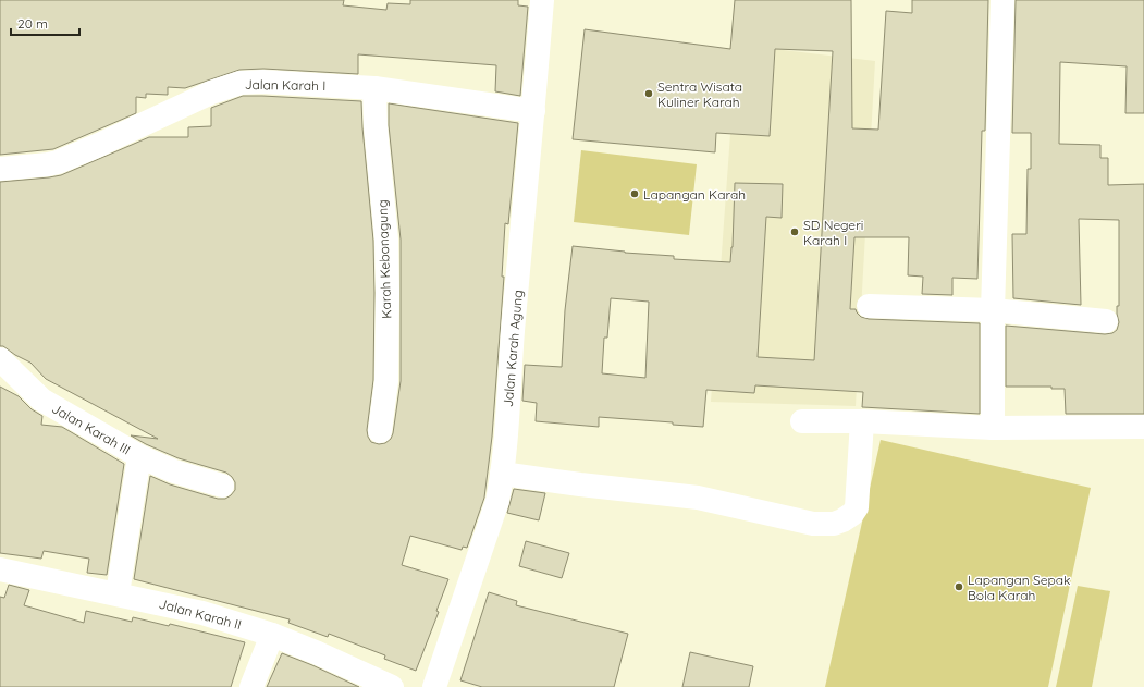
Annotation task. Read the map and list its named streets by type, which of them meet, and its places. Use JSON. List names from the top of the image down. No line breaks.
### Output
{"streets":{"street":["Jalan Karah I","Karah Kebonagung","Jalan Karah Agung","Jalan Karah III","Jalan Karah II"]},"crossings":[["Jalan Karah I","Karah Kebonagung"],["Jalan Karah I","Jalan Karah Agung"],["Jalan Karah III","Jalan Karah II"]],"places":["Sentra Wisata Kuliner Karah","Lapangan Karah","SD Negeri Karah I","Lapangan Sepak Bola Karah"],"scale_bar":"20 m"}
